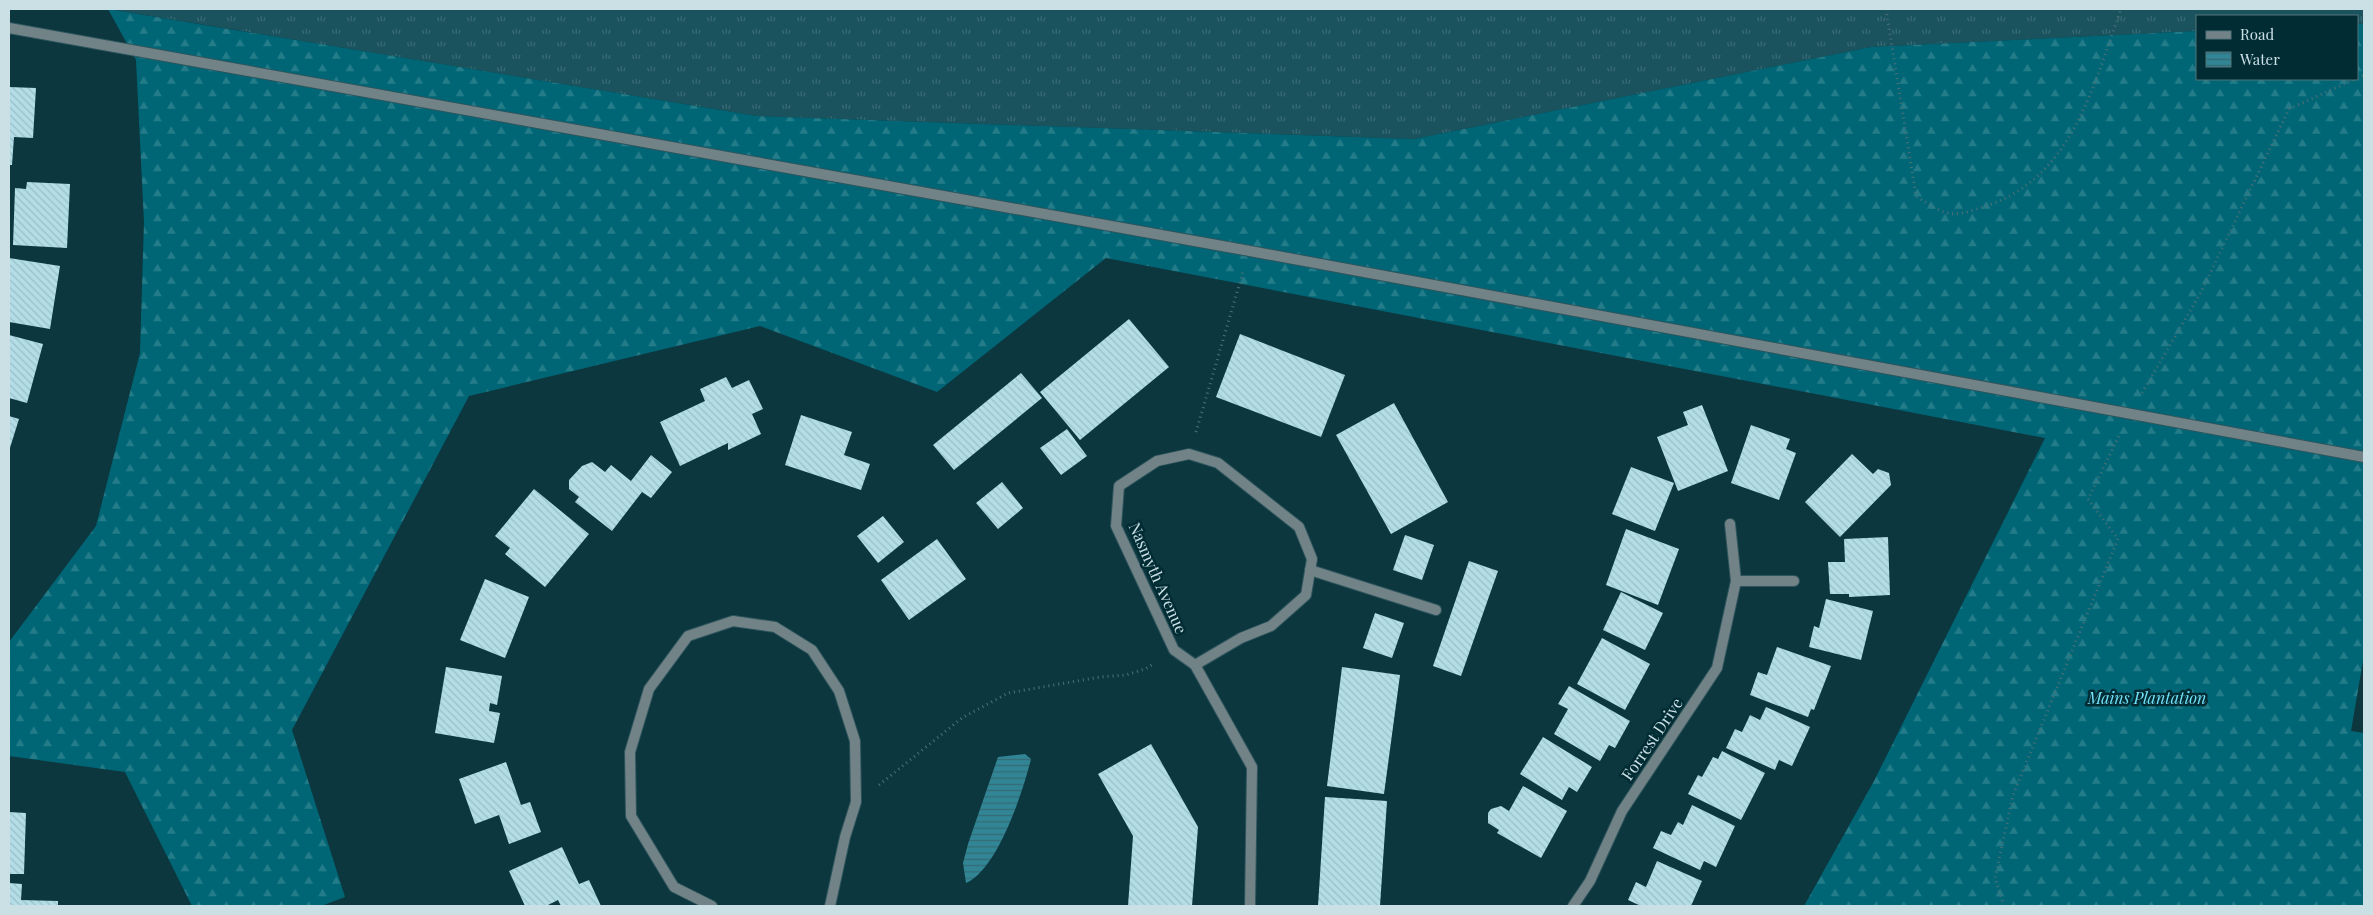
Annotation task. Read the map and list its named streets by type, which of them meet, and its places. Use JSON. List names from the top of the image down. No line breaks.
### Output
{"streets":{"street":["Nasmyth Avenue","Forrest Drive"]},"parks":["Mains Plantation"],"legend":["Road","Water"]}
